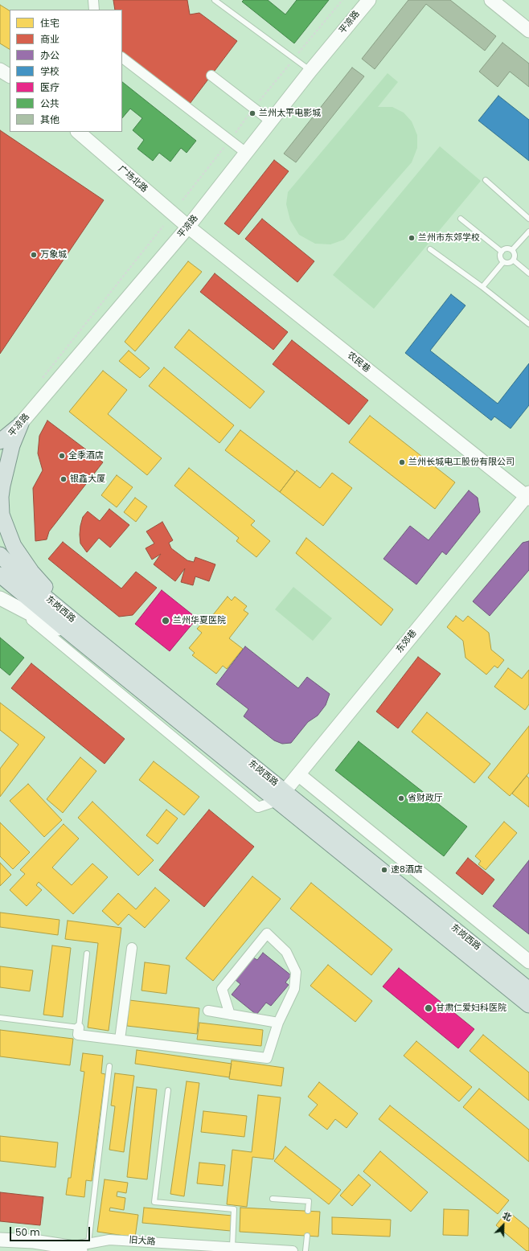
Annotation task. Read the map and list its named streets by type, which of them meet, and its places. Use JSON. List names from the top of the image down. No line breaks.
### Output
{"streets":{"main road":["东岗西路"],"street":["平凉路","广场北路","农民巷","东郊巷","旧大路"]},"crossings":[["平凉路","广场北路"],["平凉路","农民巷"],["广场北路","农民巷"],["农民巷","东郊巷"],["东岗西路","东郊巷"]],"places":["兰州太平电影城","兰州市东郊学校","万象城","全季酒店","兰州长城电工股份有限公司","银鑫大厦","兰州华夏医院","省财政厅","速8酒店","甘肃仁爱妇科医院"],"legend":["住宅","商业","办公","学校","医疗","公共","其他"],"scale_bar":"50 m","north":"top right"}
